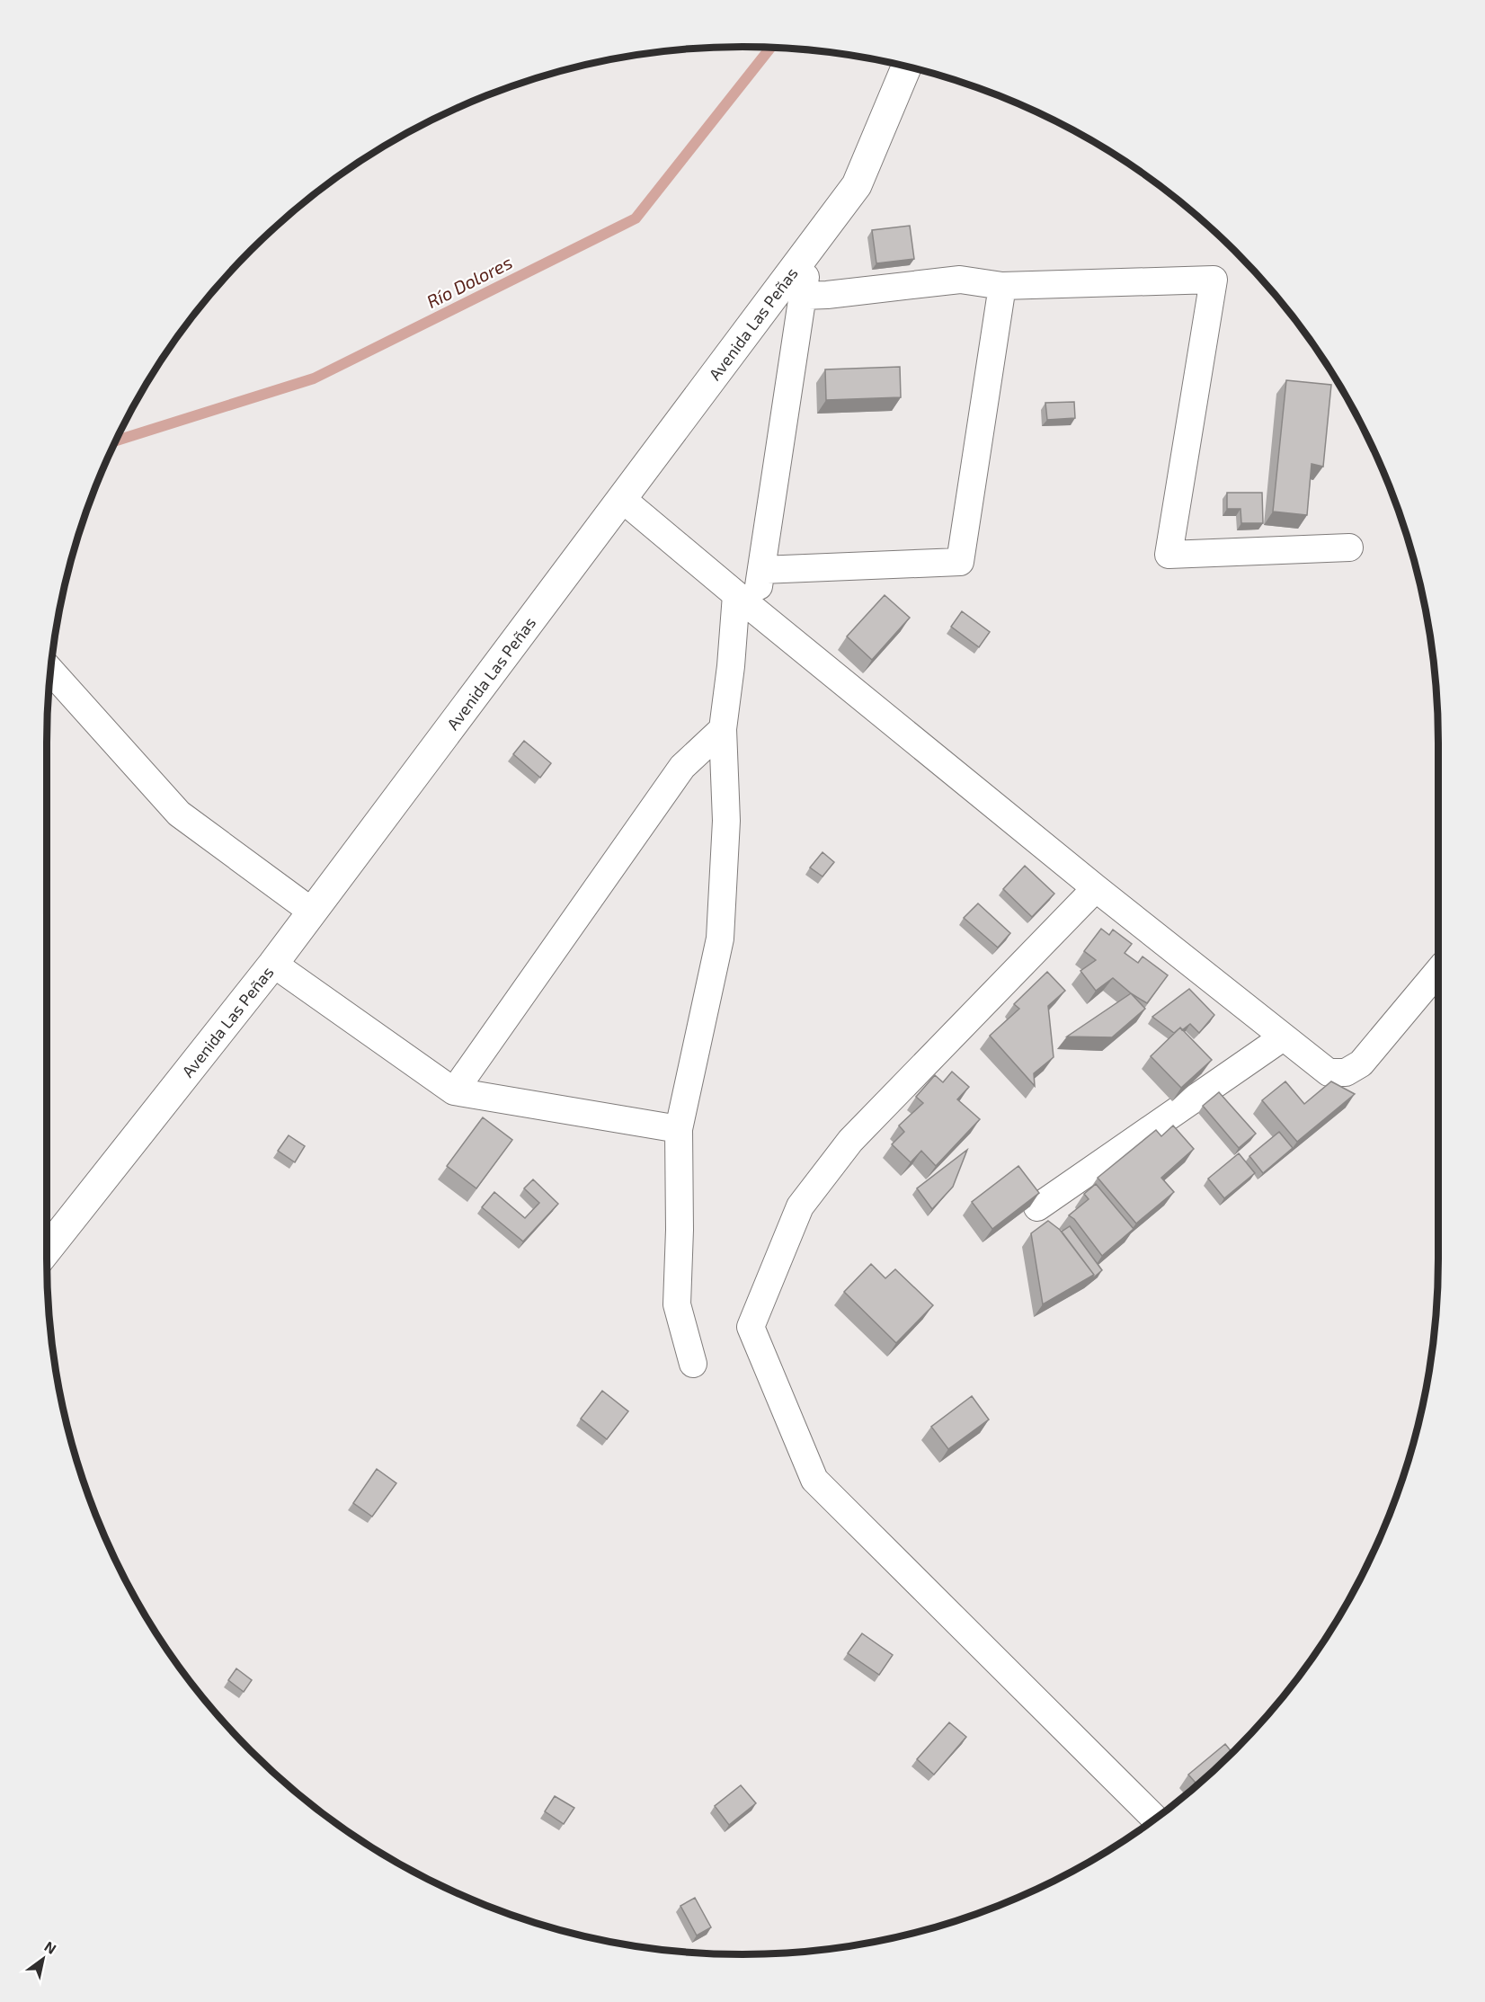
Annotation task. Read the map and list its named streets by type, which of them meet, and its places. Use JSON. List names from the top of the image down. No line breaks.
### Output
{"streets":{"main road":["Avenida Las Peñas"]},"water":["Río Dolores"],"north":"top right"}
